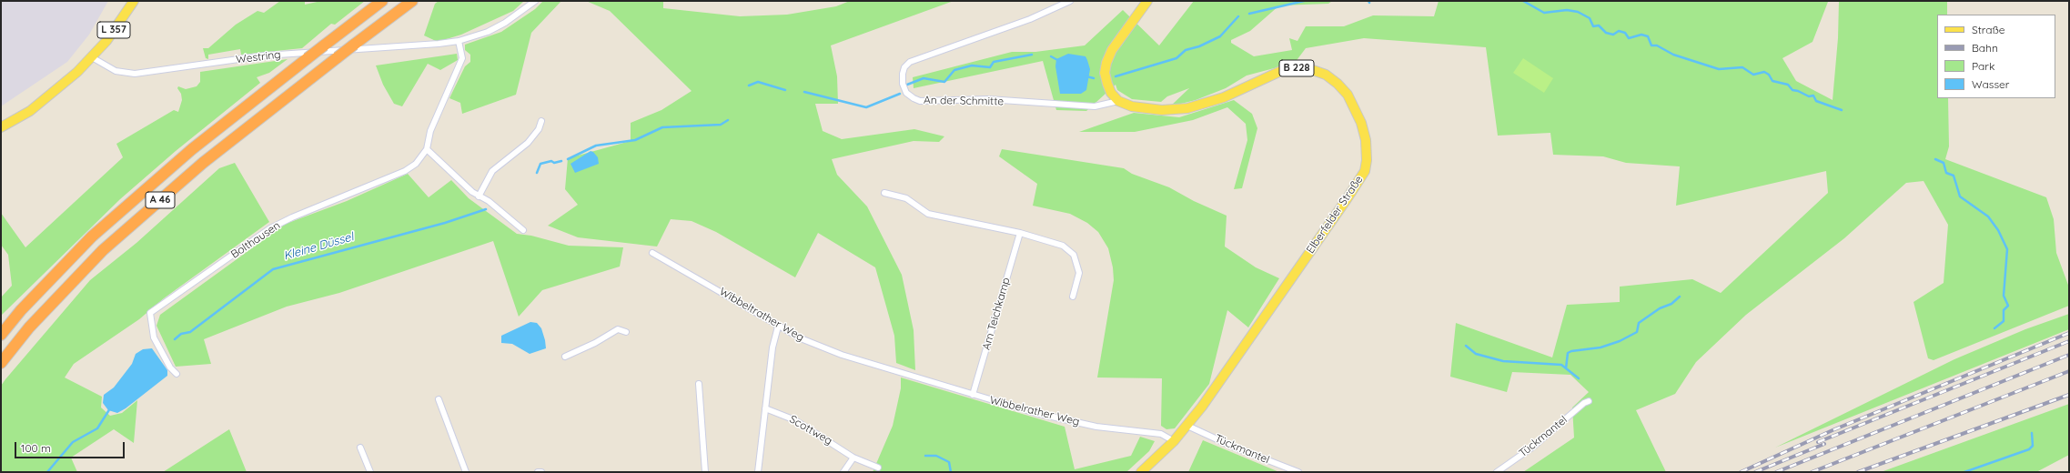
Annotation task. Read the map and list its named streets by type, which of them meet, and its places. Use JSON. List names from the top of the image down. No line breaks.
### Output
{"streets":{"highway":["A 46"],"main road":["L 357","B 228","Elberfelder Straße"],"street":["Westring","An der Schmitte","Bolthausen","Am Teichkamp","Wibbeltrather Weg","Wibbelrather Weg","Scottweg","Tückmantel"]},"crossings":[["L 357","Westring"],["B 228","Elberfelder Straße"],["B 228","Wibbelrather Weg"],["An der Schmitte","Elberfelder Straße"],["Elberfelder Straße","Wibbelrather Weg"],["Elberfelder Straße","Tückmantel"],["Am Teichkamp","Wibbelrather Weg"],["Wibbeltrather Weg","Wibbelrather Weg"]],"water":["Kleine Düssel"],"legend":["Straße","Bahn","Park","Wasser"],"scale_bar":"100 m"}
